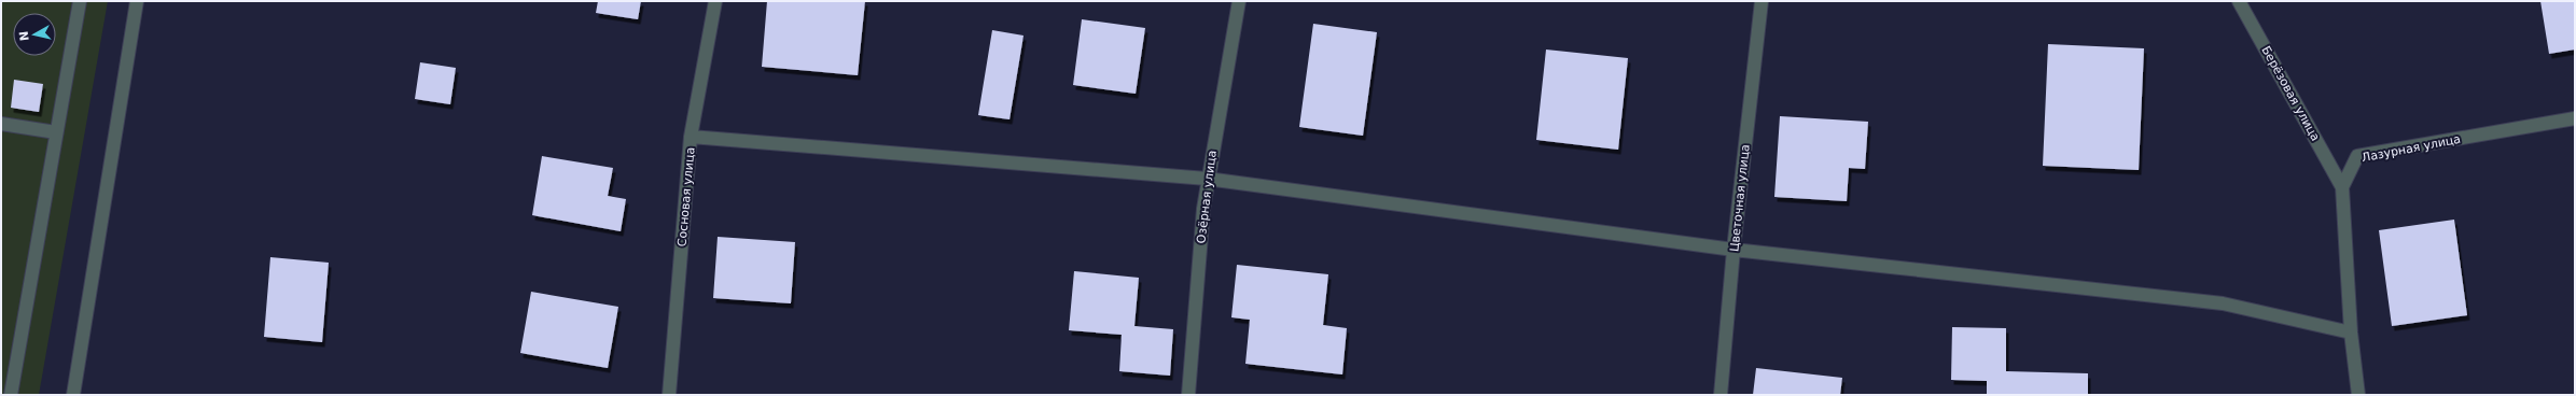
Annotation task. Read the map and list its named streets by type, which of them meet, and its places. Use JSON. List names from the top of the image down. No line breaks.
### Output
{"streets":{"street":["Берёзовая улица","Лазурная улица","Сосновая улица","Озёрная улица","Цветочная улица"]},"crossings":[["Берёзовая улица","Лазурная улица"]],"north":"left"}
